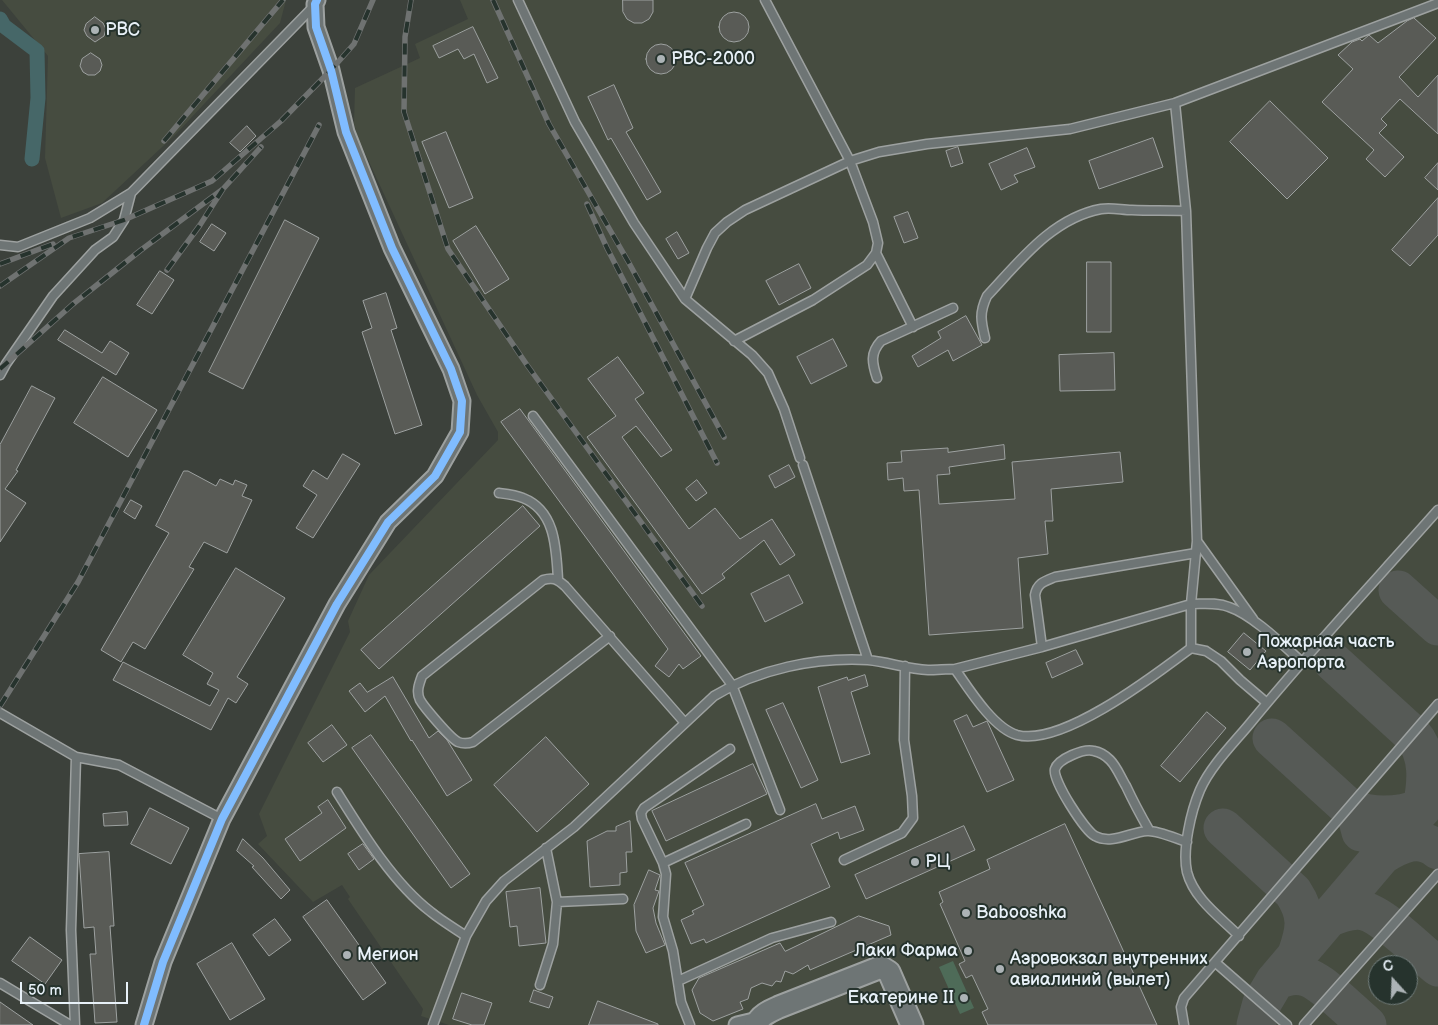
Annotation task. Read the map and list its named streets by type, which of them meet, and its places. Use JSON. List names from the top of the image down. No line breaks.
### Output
{"places":["РВС","РВС-2000","Пожарная часть Аэропорта","РЦ","Babooshka","Лаки Фарма","Мегион","Аэровокзал внутренних авиалиний (вылет)","Екатерине II"],"scale_bar":"50 m","north":"top"}
